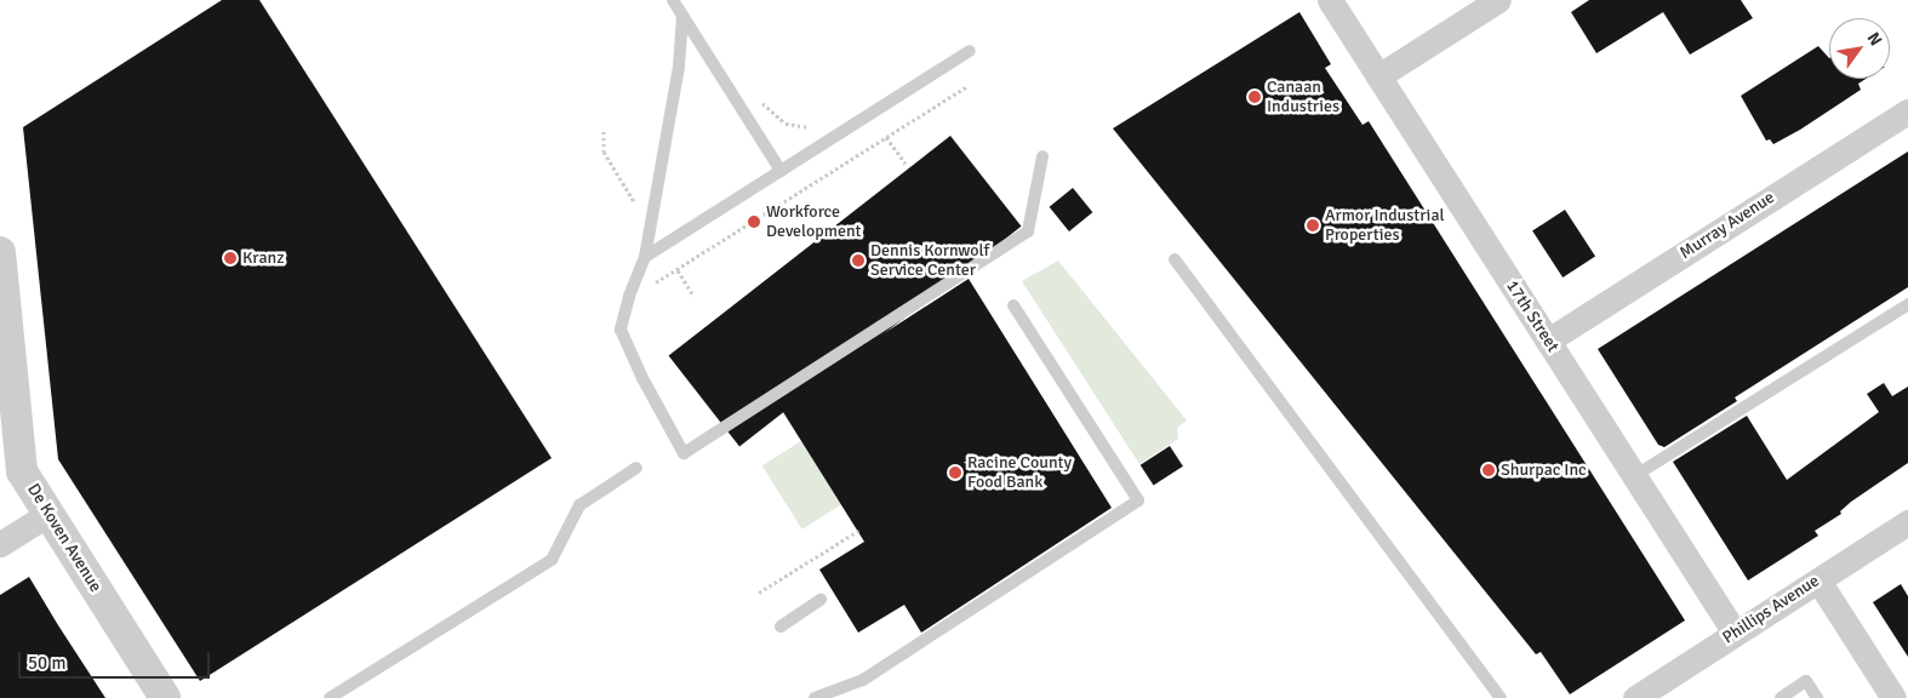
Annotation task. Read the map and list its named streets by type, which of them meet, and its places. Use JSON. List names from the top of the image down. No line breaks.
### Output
{"streets":{"street":["Murray Avenue","17th Street","De Koven Avenue","Phillips Avenue"]},"crossings":[["Murray Avenue","17th Street"],["17th Street","Phillips Avenue"]],"places":["Canaan Industries","Workforce Development","Armor Industrial Properties","Kranz","Dennis Kornwolf Service Center","Shurpac Inc","Racine County Food Bank"],"scale_bar":"50 m","north":"top right"}
